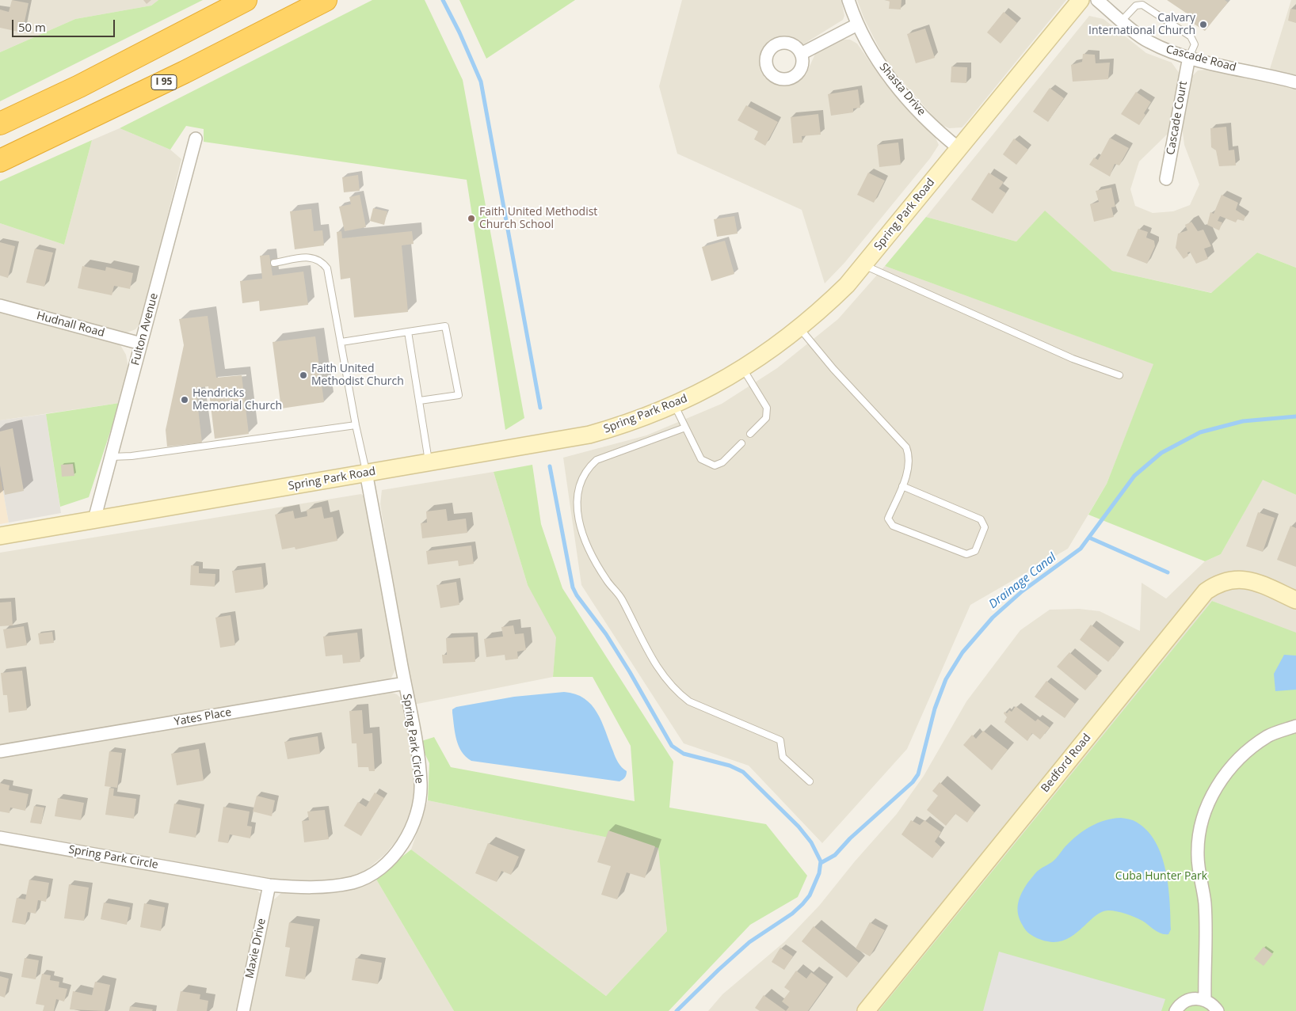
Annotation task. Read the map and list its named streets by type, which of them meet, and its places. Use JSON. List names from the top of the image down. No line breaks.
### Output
{"streets":{"highway":["I 95"],"main road":["Spring Park Road","Bedford Road"],"street":["Cascade Road","Shasta Drive","Cascade Court","Hudnall Road","Fulton Avenue","Yates Place","Spring Park Circle","Maxie Drive"]},"crossings":[["Cascade Road","Cascade Court"],["Shasta Drive","Spring Park Road"],["Spring Park Road","Fulton Avenue"],["Spring Park Road","Spring Park Circle"],["Hudnall Road","Fulton Avenue"],["Yates Place","Spring Park Circle"],["Spring Park Circle","Maxie Drive"]],"water":["Drainage Canal"],"parks":["Cuba Hunter Park"],"places":["Calvary International Church","Faith United Methodist Church School","Faith United Methodist Church","Hendricks Memorial Church"],"scale_bar":"50 m"}
